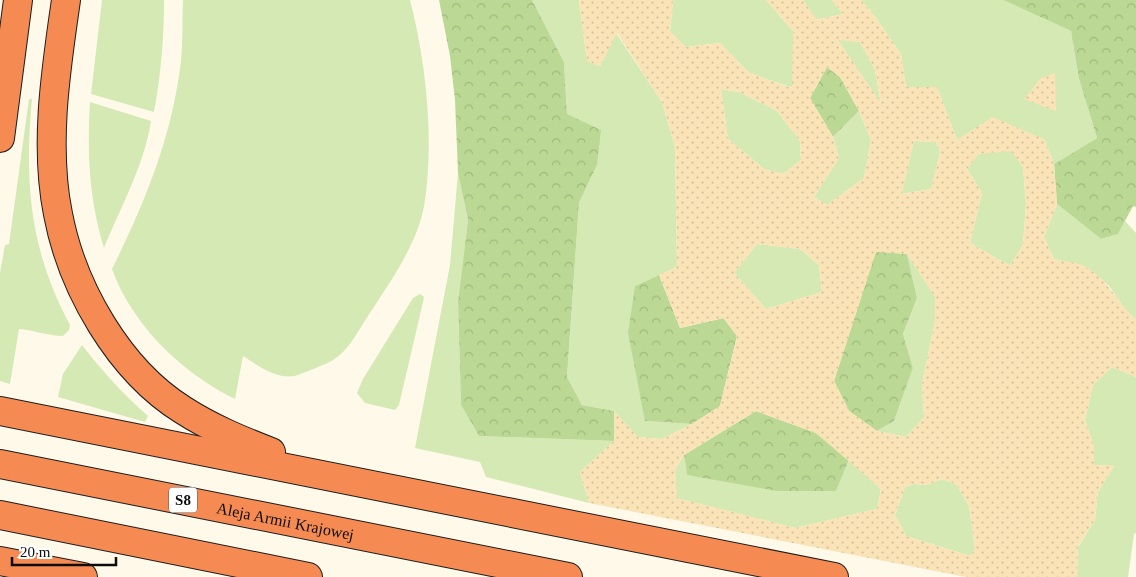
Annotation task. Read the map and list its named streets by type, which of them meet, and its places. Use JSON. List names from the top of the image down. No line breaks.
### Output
{"streets":{"highway":["S8","Aleja Armii Krajowej"]},"scale_bar":"20 m"}
